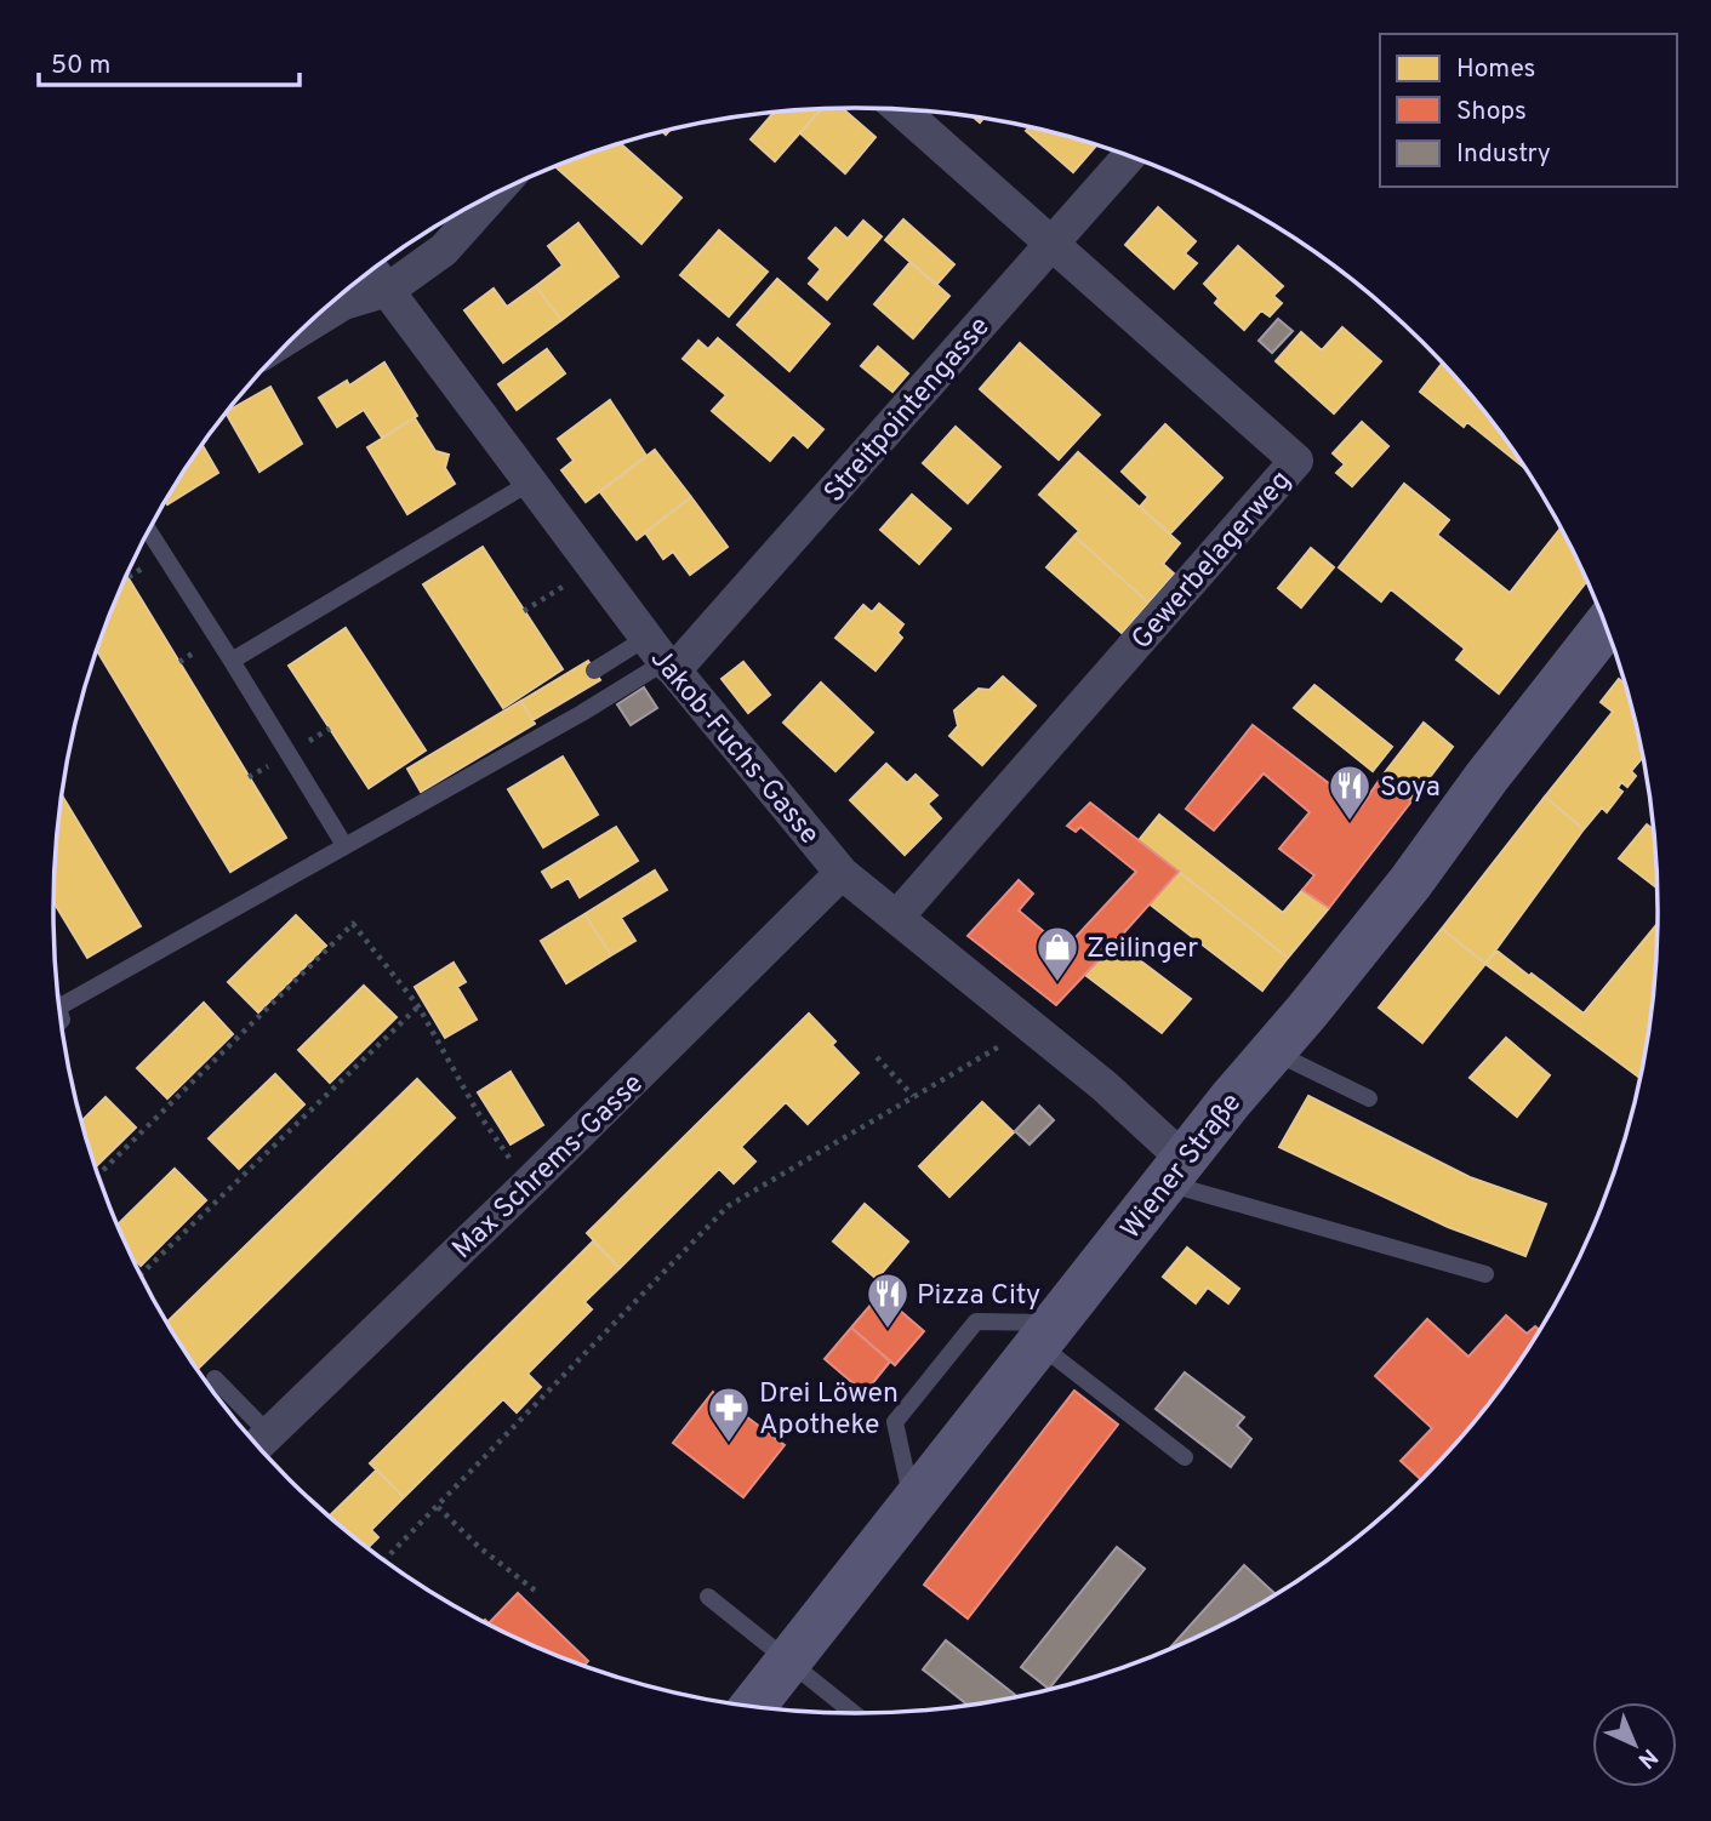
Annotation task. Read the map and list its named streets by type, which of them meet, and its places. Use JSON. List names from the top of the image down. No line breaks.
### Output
{"streets":{"main road":["Wiener Straße"],"street":["Streitpointengasse","Gewerbelagerweg","Jakob-Fuchs-Gasse","Max Schrems-Gasse"]},"crossings":[["Streitpointengasse","Gewerbelagerweg"],["Streitpointengasse","Jakob-Fuchs-Gasse"],["Gewerbelagerweg","Jakob-Fuchs-Gasse"],["Jakob-Fuchs-Gasse","Max Schrems-Gasse"],["Jakob-Fuchs-Gasse","Wiener Straße"]],"places":{"restaurant":["Soya","Pizza City"],"shop":["Zeilinger"],"pharmacy":["Drei Löwen Apotheke"]},"legend":["Homes","Shops","Industry"],"scale_bar":"50 m","north":"bottom right"}
